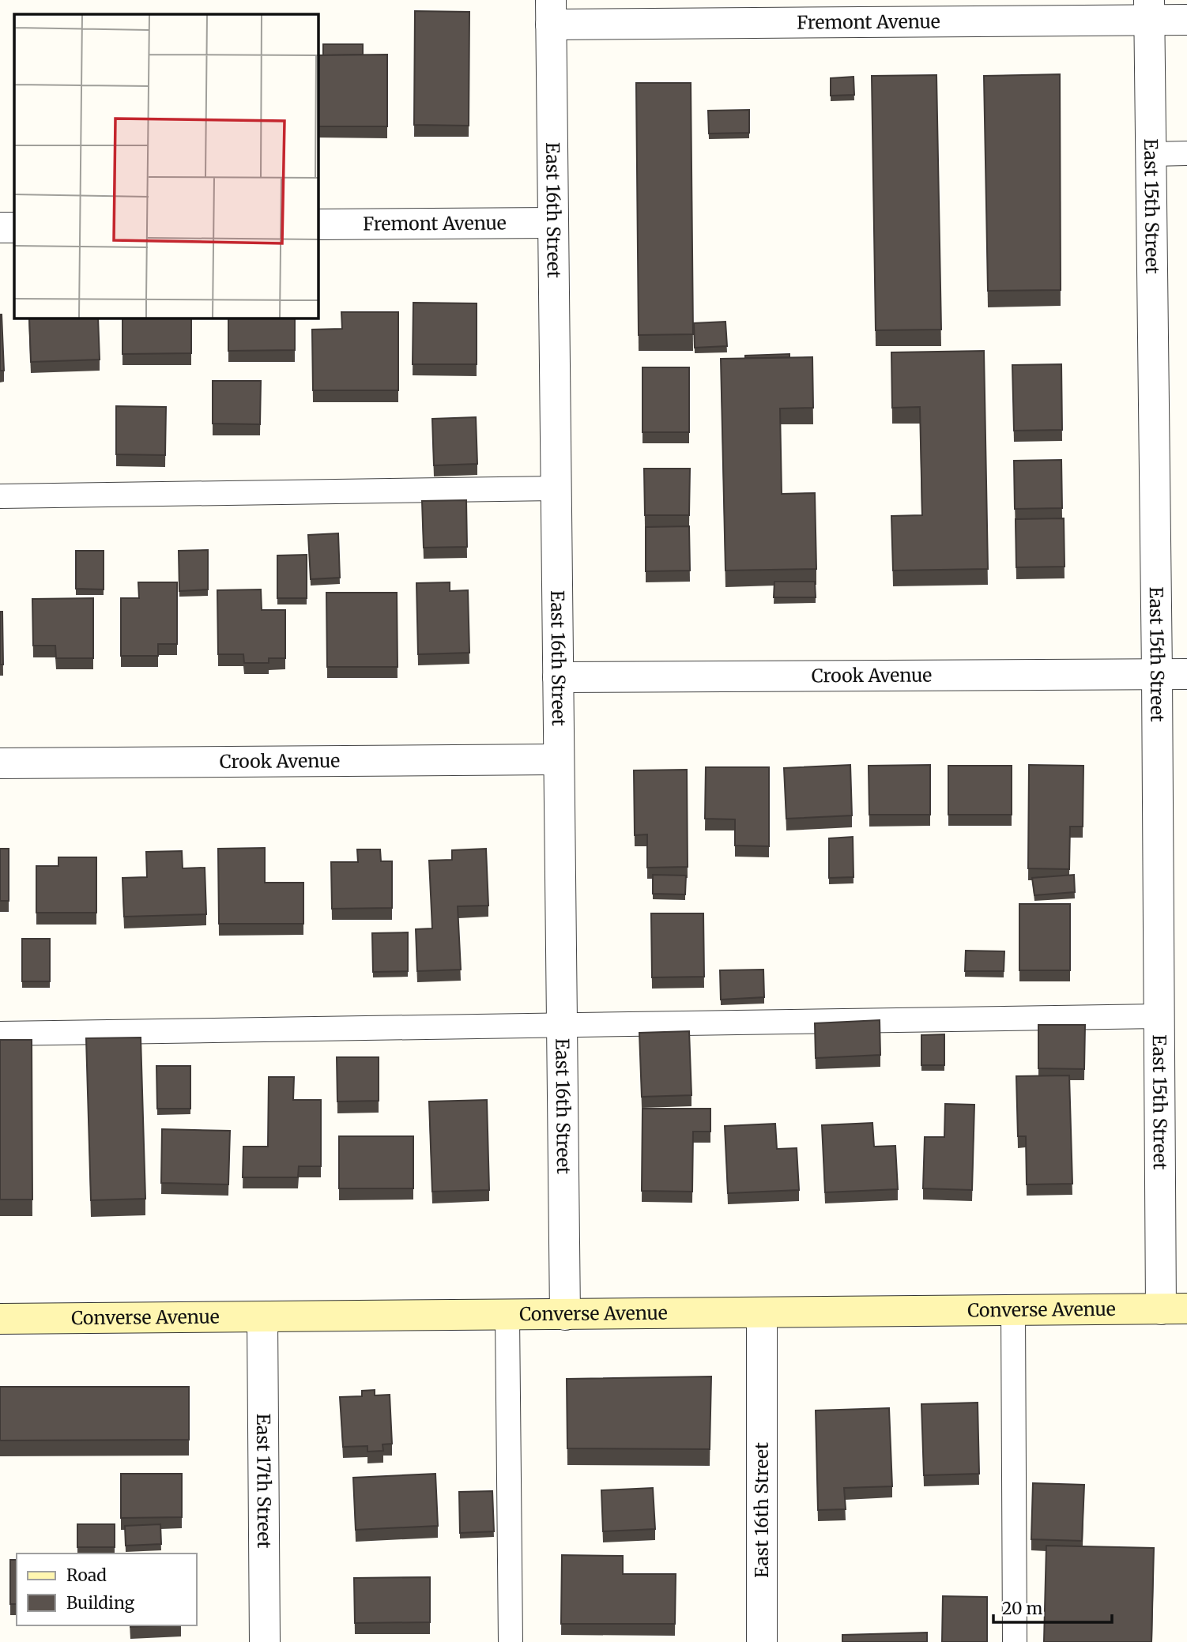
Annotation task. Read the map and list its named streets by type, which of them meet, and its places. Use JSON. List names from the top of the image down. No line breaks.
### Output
{"streets":{"main road":["Converse Avenue"],"street":["Fremont Avenue","East 15th Street","East 16th Street","Crook Avenue","East 17th Street"]},"crossings":[["Fremont Avenue","East 15th Street"],["Fremont Avenue","East 16th Street"],["East 15th Street","Crook Avenue"],["East 15th Street","Converse Avenue"],["East 16th Street","Crook Avenue"],["East 16th Street","Converse Avenue"],["Converse Avenue","East 17th Street"]],"legend":["Road","Building"],"scale_bar":"20 m"}
